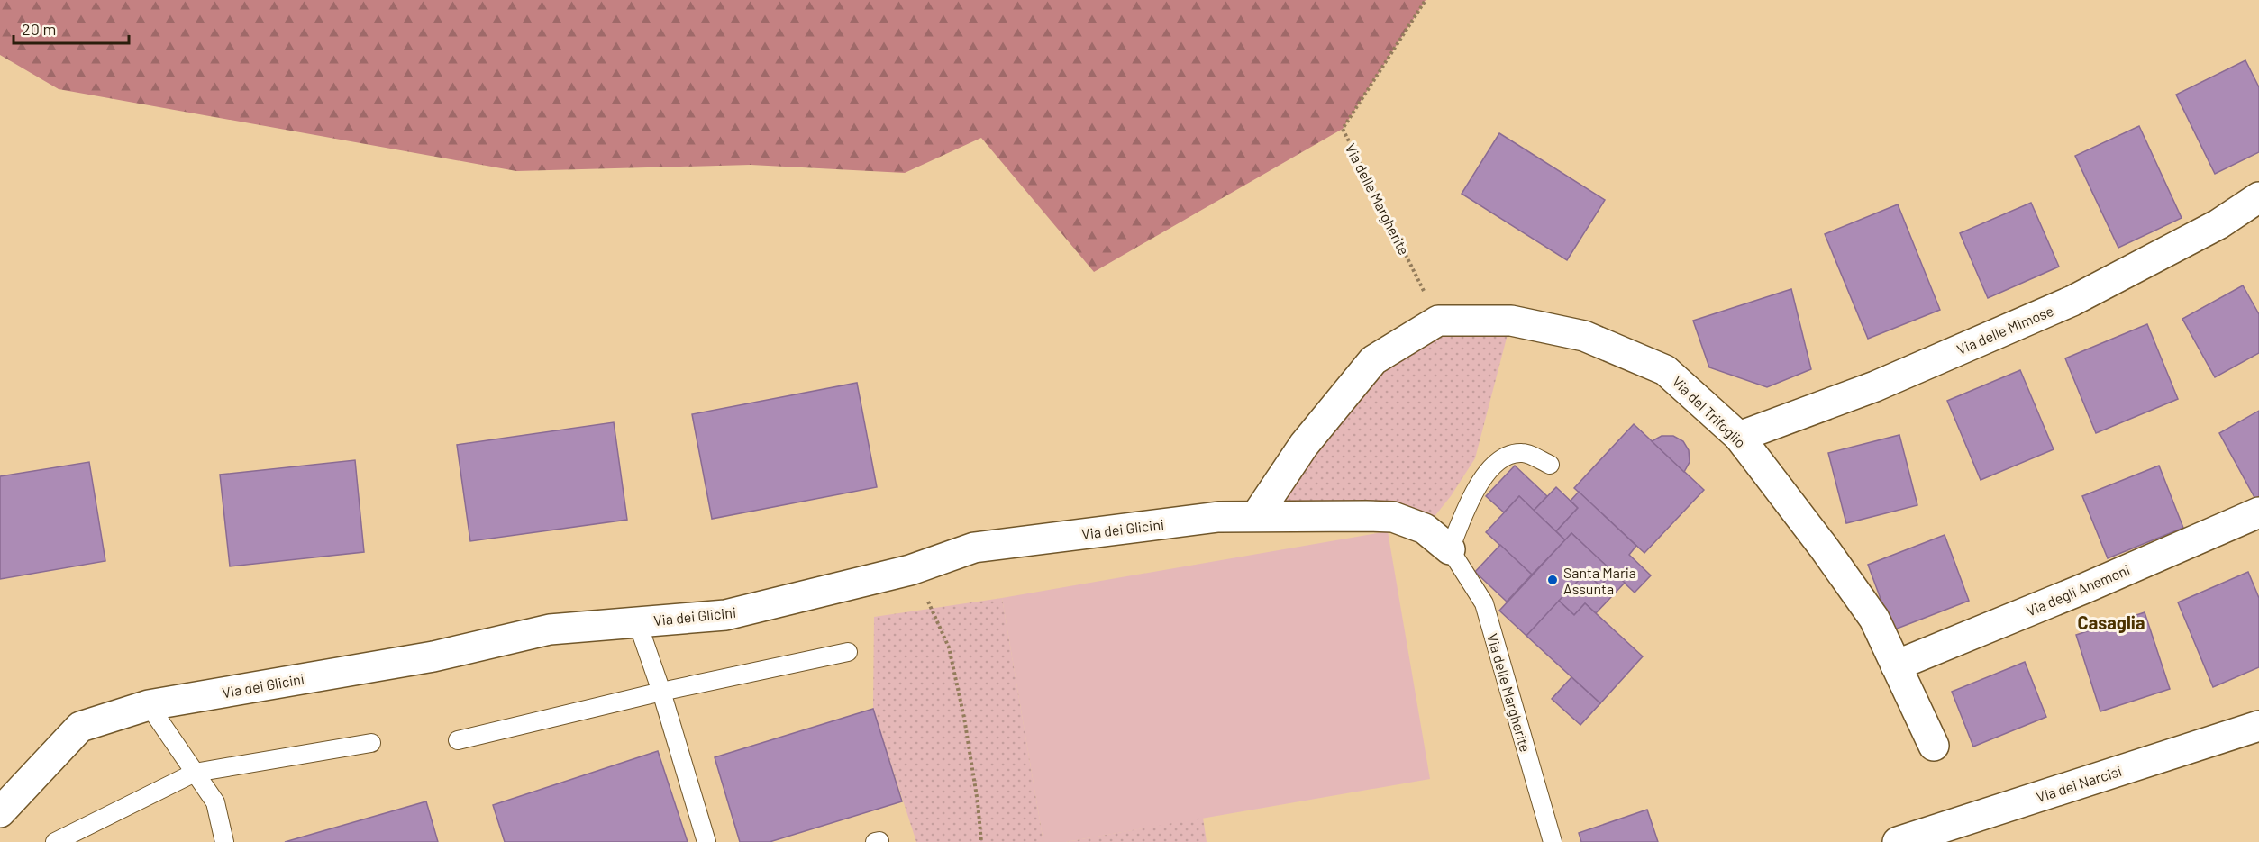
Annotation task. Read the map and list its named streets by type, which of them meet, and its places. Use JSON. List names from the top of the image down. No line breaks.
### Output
{"streets":{"street":["Via delle Mimose","Via del Trifoglio","Via dei Glicini","Via degli Anemoni","Via dei Narcisi"],"lane":["Via delle Margherite"]},"crossings":[["Via delle Margherite","Via del Trifoglio"],["Via delle Margherite","Via dei Glicini"],["Via delle Mimose","Via del Trifoglio"],["Via del Trifoglio","Via degli Anemoni"]],"districts":["Casaglia"],"places":["Santa Maria Assunta"],"scale_bar":"20 m"}
